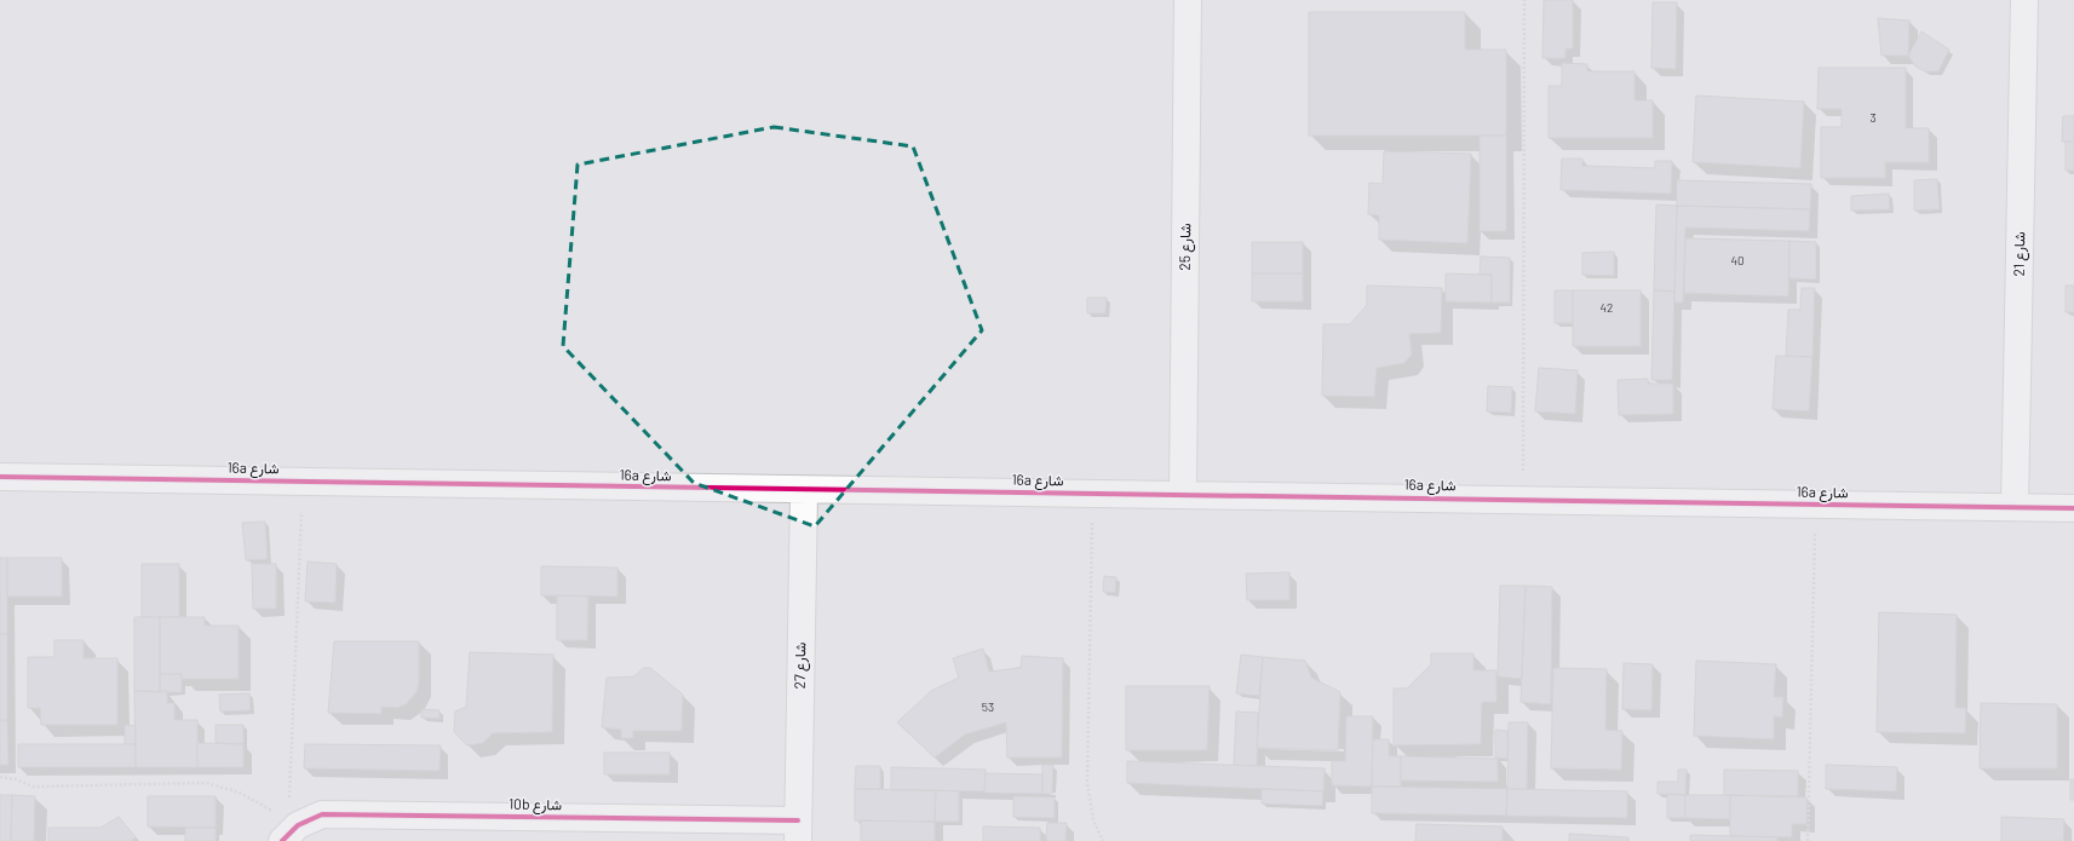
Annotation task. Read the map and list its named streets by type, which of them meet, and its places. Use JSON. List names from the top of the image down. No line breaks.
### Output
{"streets":{"street":["شارع 25","شارع 21","16a شارع","شارع 27","10b شارع"]},"crossings":[["شارع 25","16a شارع"],["شارع 21","16a شارع"],["16a شارع","شارع 27"],["شارع 27","10b شارع"]],"house_numbers":["3","40","42","53"]}
